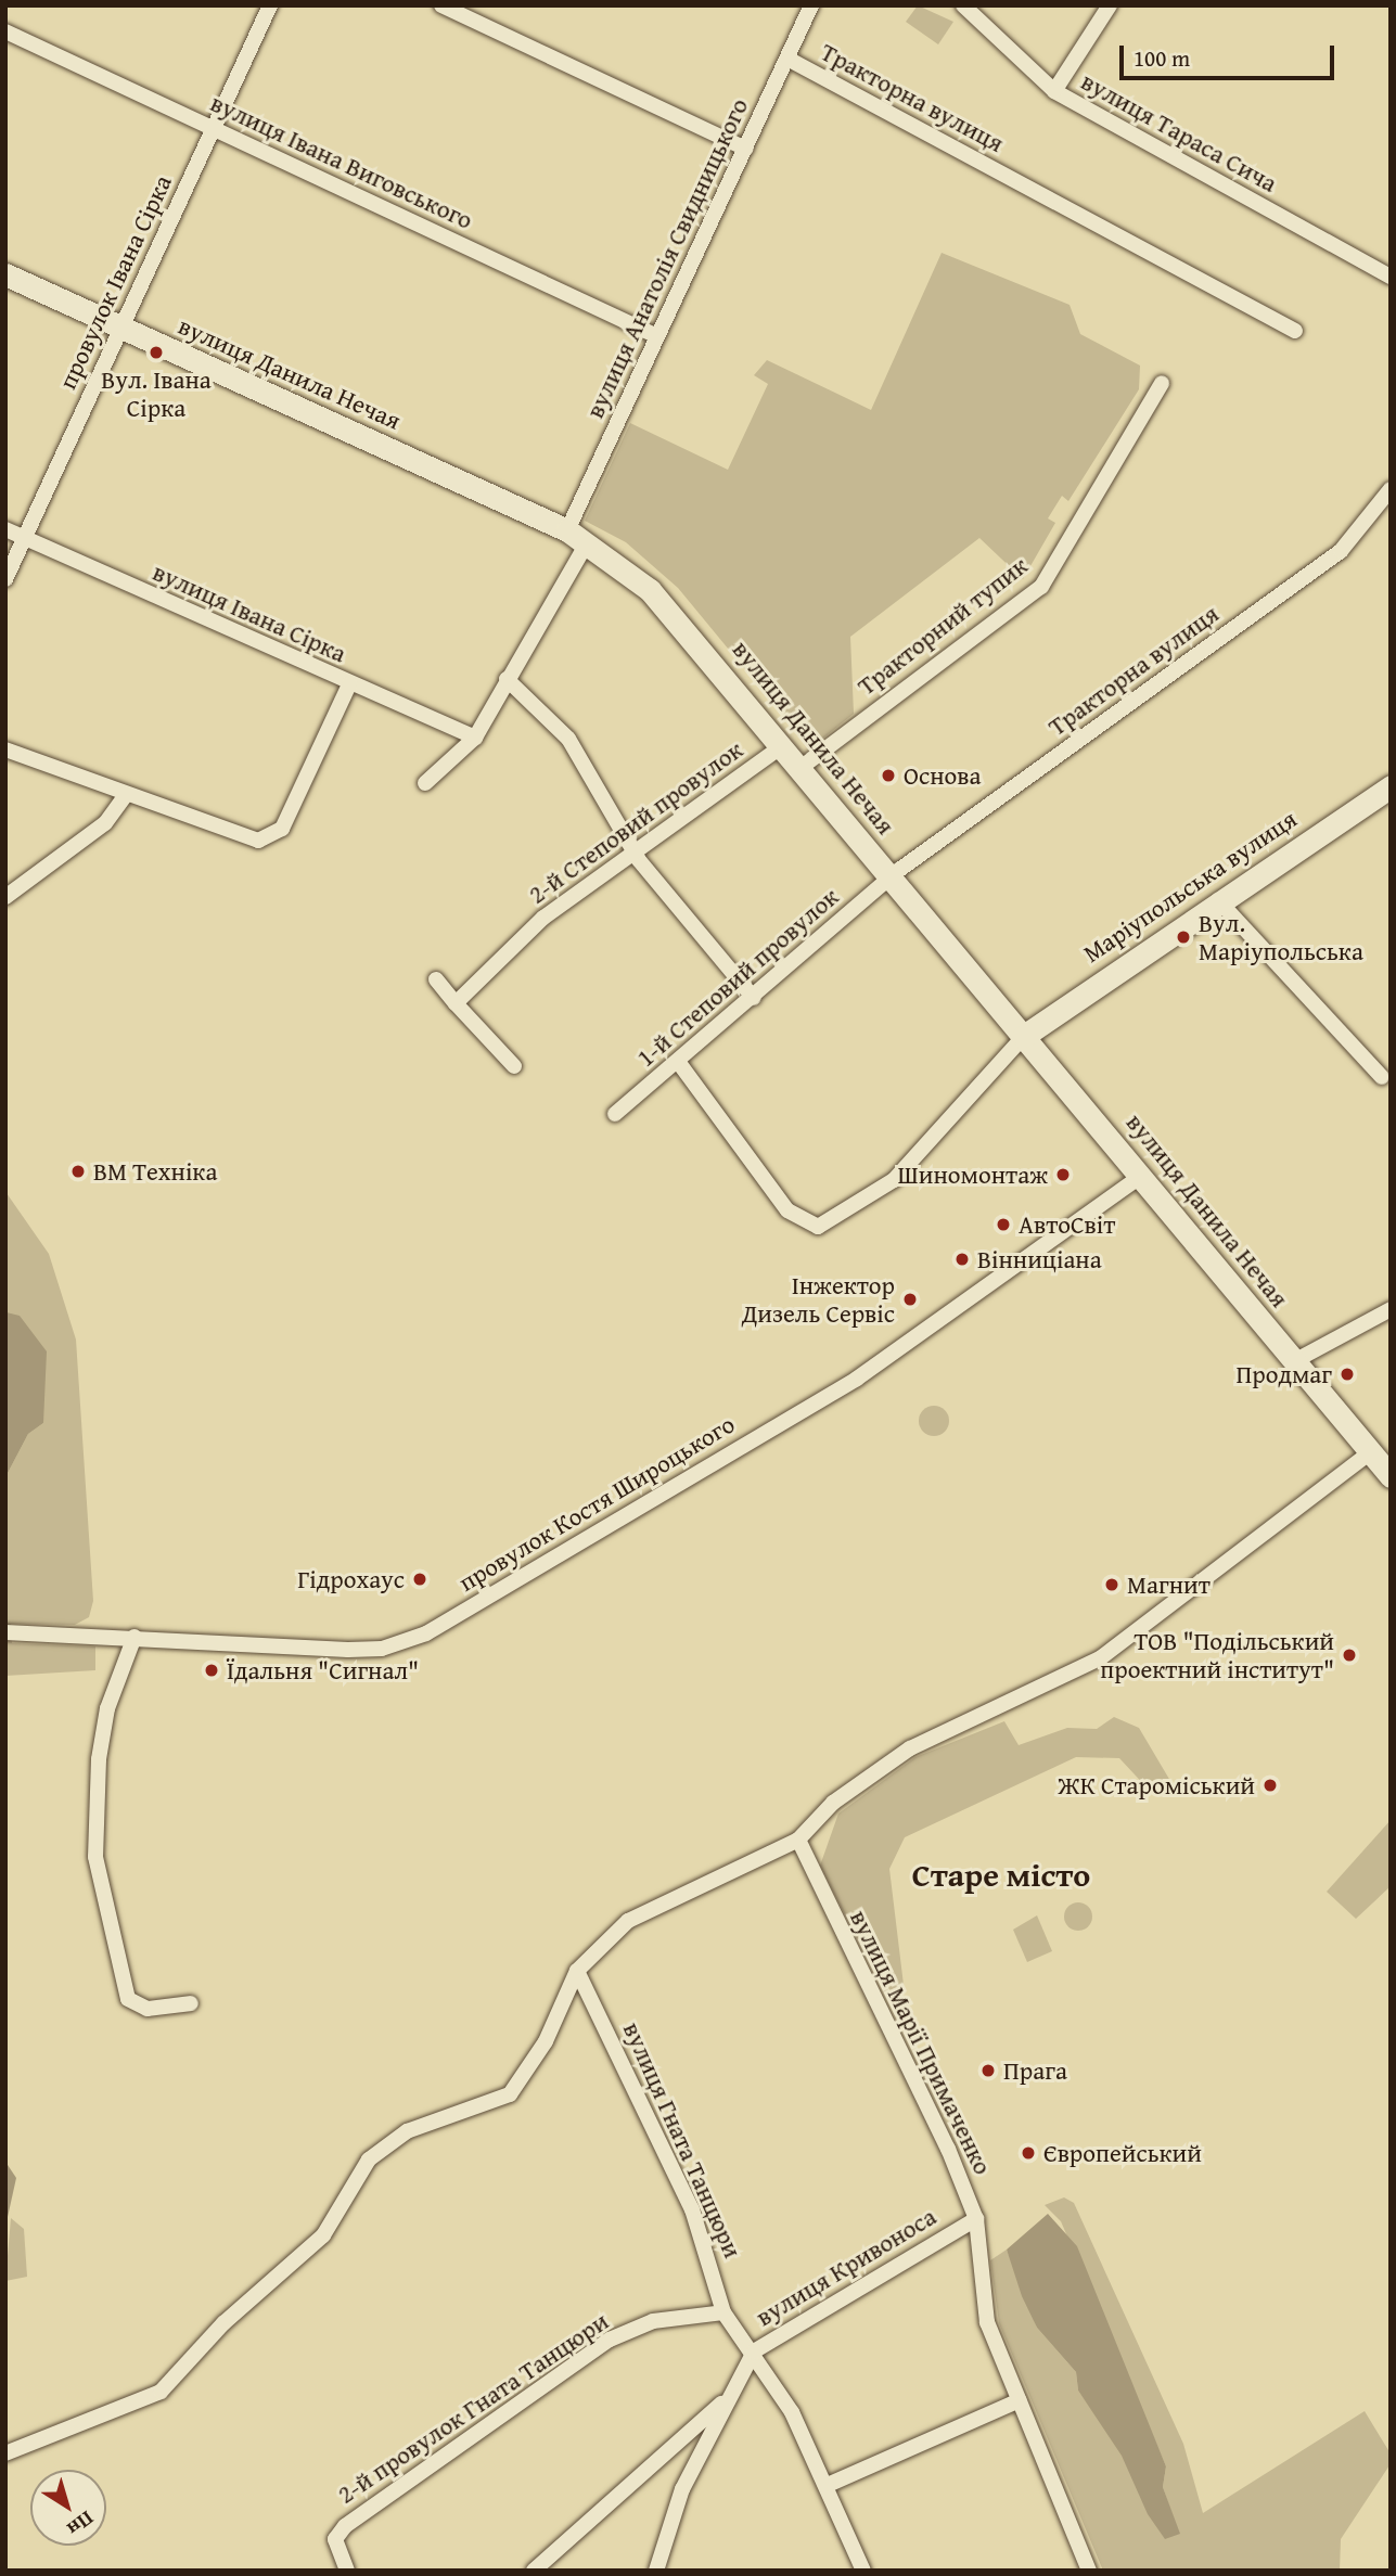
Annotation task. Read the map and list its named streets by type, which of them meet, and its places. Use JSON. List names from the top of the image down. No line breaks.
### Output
{"streets":{"main road":["вулиця Данила Нечая","Маріупольська вулиця"],"street":["Тракторна вулиця","вулиця Тараса Сича","вулиця Івана Виговського","вулиця Анатолія Свидницького","провулок Івана Сірка","вулиця Івана Сірка","Тракторний тупик","2-й Степовий провулок","1-й Степовий провулок","провулок Костя Широцького","вулиця Марії Примаченко","вулиця Гната Танцюри","вулиця Кривоноса","2-й провулок Гната Танцюри"]},"crossings":[["Тракторна вулиця","вулиця Анатолія Свидницького"],["Тракторна вулиця","вулиця Данила Нечая"],["Тракторна вулиця","1-й Степовий провулок"],["вулиця Івана Виговського","вулиця Анатолія Свидницького"],["вулиця Івана Виговського","провулок Івана Сірка"],["вулиця Анатолія Свидницького","вулиця Данила Нечая"],["провулок Івана Сірка","вулиця Данила Нечая"],["провулок Івана Сірка","вулиця Івана Сірка"],["вулиця Данила Нечая","Тракторний тупик"],["вулиця Данила Нечая","2-й Степовий провулок"],["вулиця Данила Нечая","Маріупольська вулиця"],["вулиця Данила Нечая","1-й Степовий провулок"],["вулиця Данила Нечая","провулок Костя Широцького"],["вулиця Марії Примаченко","вулиця Кривоноса"],["вулиця Гната Танцюри","вулиця Кривоноса"],["вулиця Гната Танцюри","2-й провулок Гната Танцюри"]],"districts":["Старе місто"],"places":["Вул. Івана Сірка","Основа","Вул. Маріупольська","ВМ Техніка","Шиномонтаж","АвтоСвіт","Вінниціана","Інжектор Дизель Сервіс","Продмаг","Гідрохаус","Магнит","ТОВ \"Подільський проектний інститут\"","Їдальня \"Сигнал\"","ЖК Староміський","Прага","Європейський"],"scale_bar":"100 m","north":"bottom right"}
